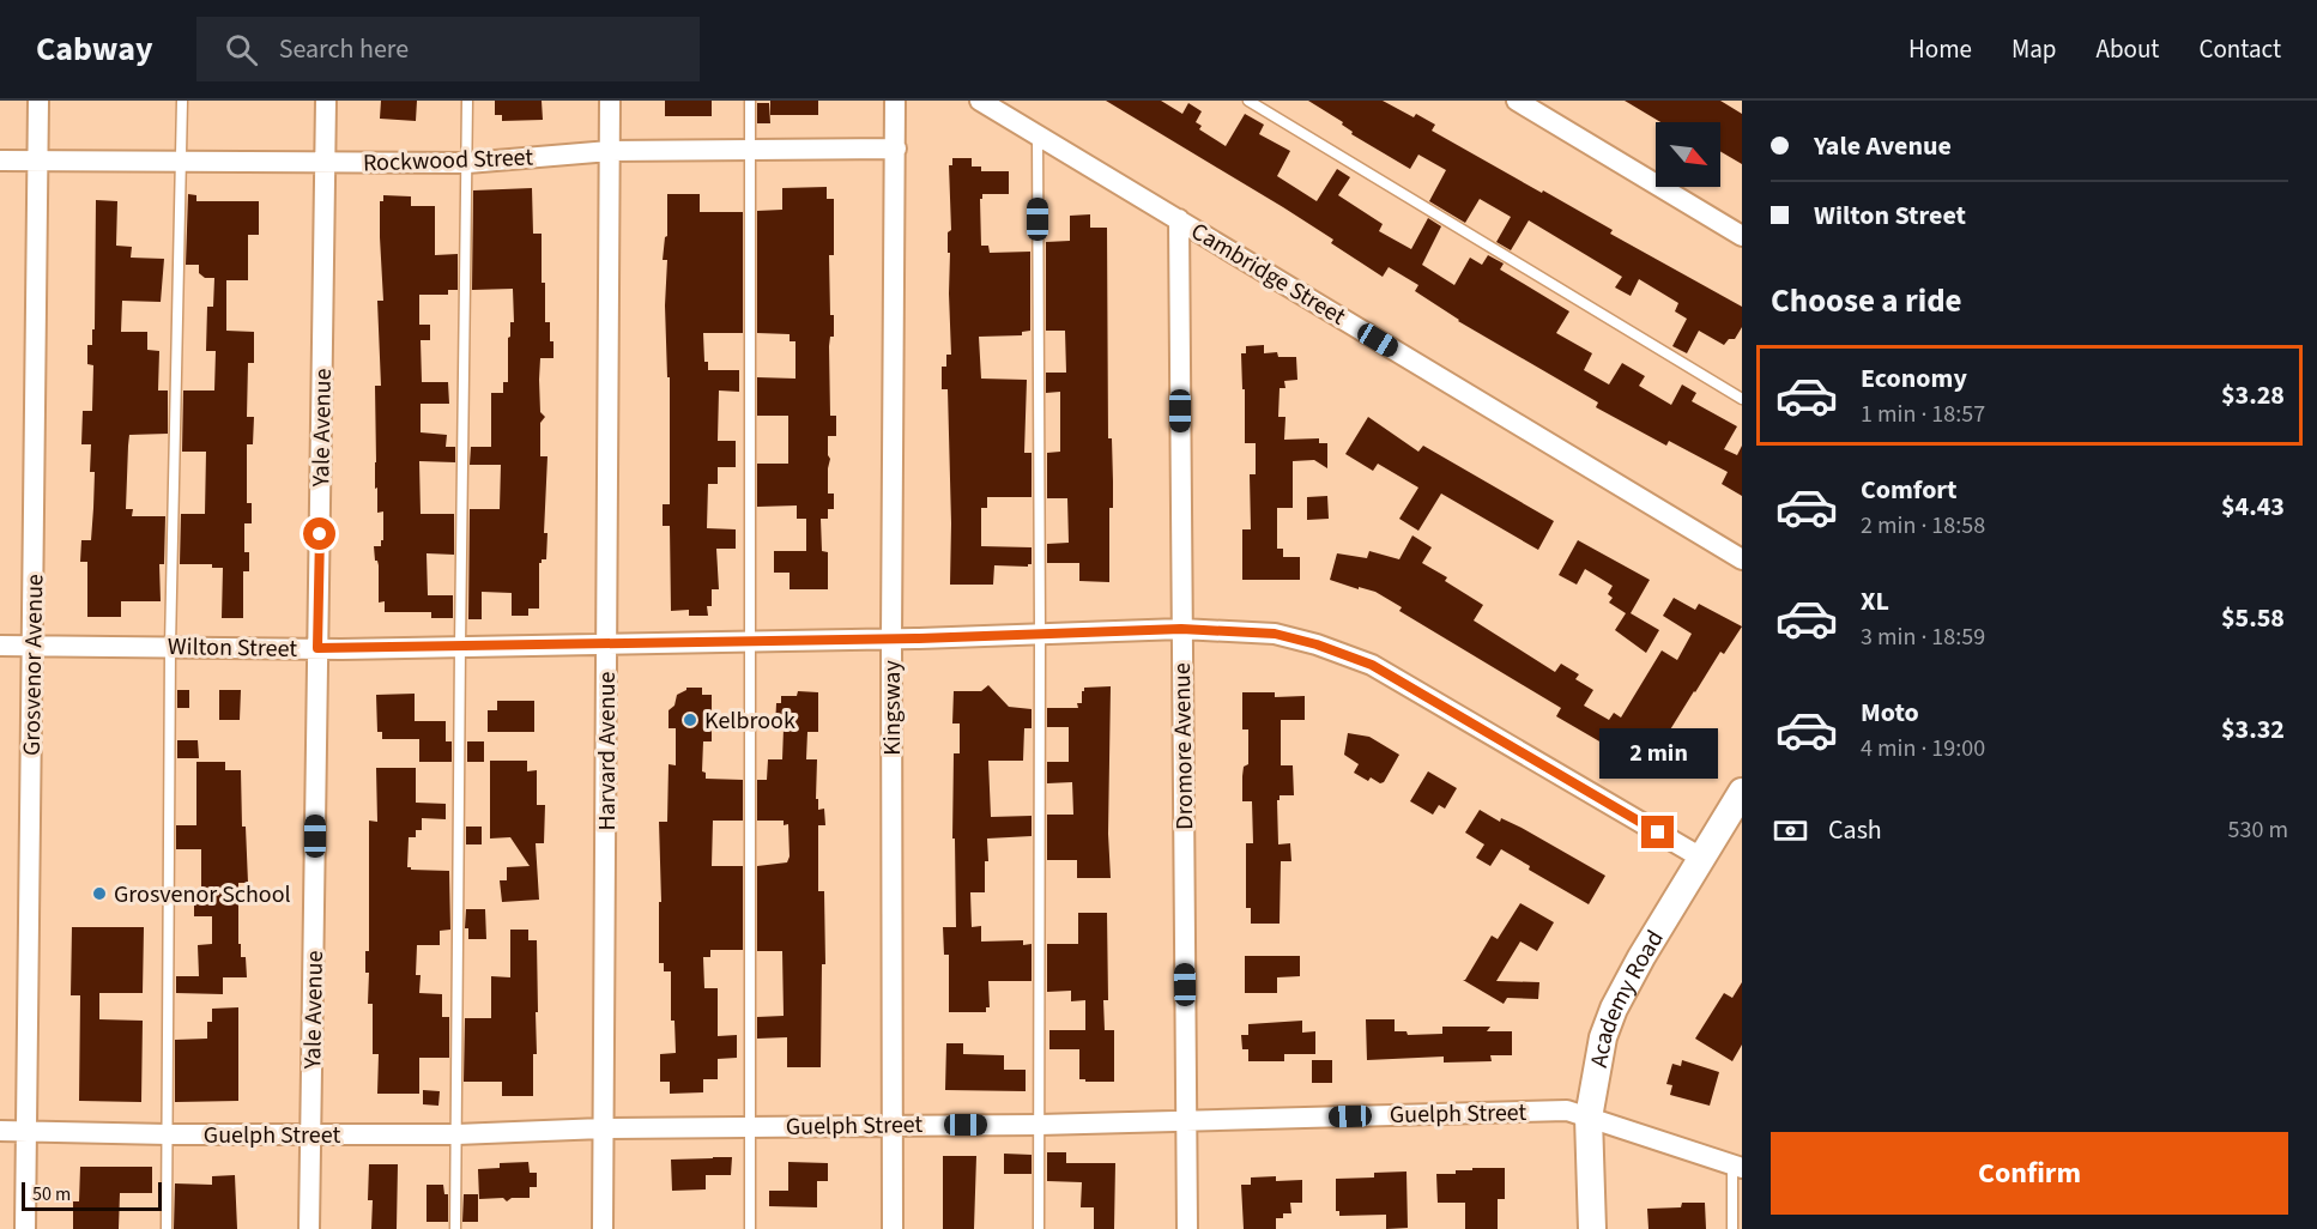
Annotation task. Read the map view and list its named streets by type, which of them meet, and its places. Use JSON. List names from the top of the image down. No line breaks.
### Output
{"streets":{"main road":["Academy Road"],"street":["Rockwood Street","Cambridge Street","Yale Avenue","Wilton Street","Grosvenor Avenue","Kingsway","Dromore Avenue","Harvard Avenue","Guelph Street"]},"crossings":[["Rockwood Street","Yale Avenue"],["Rockwood Street","Grosvenor Avenue"],["Rockwood Street","Kingsway"],["Rockwood Street","Harvard Avenue"],["Cambridge Street","Dromore Avenue"],["Yale Avenue","Wilton Street"],["Yale Avenue","Guelph Street"],["Wilton Street","Grosvenor Avenue"],["Wilton Street","Kingsway"],["Wilton Street","Dromore Avenue"],["Wilton Street","Harvard Avenue"],["Wilton Street","Academy Road"],["Grosvenor Avenue","Guelph Street"],["Kingsway","Guelph Street"],["Dromore Avenue","Guelph Street"],["Harvard Avenue","Guelph Street"],["Academy Road","Guelph Street"]],"places":["Kelbrook","Grosvenor School"],"scale_bar":"50 m","north":"bottom right","page":{"header":"Cabway","search":"Search here","nav":["Home","Map","About","Contact"],"banner":["Yale Avenue","Wilton Street"],"heading":"Choose a ride","list":[{"name":"Economy","note":"1 min · 18:57","value":"$3.28"},{"name":"Comfort","note":"2 min · 18:58","value":"$4.43"},{"name":"XL","note":"3 min · 18:59","value":"$5.58"},{"name":"Moto","note":"4 min · 19:00","value":"$3.32"}],"bubble":"2 min","pay":["Cash","530 m"],"buttons":"Confirm","scale":"50 m"}}
